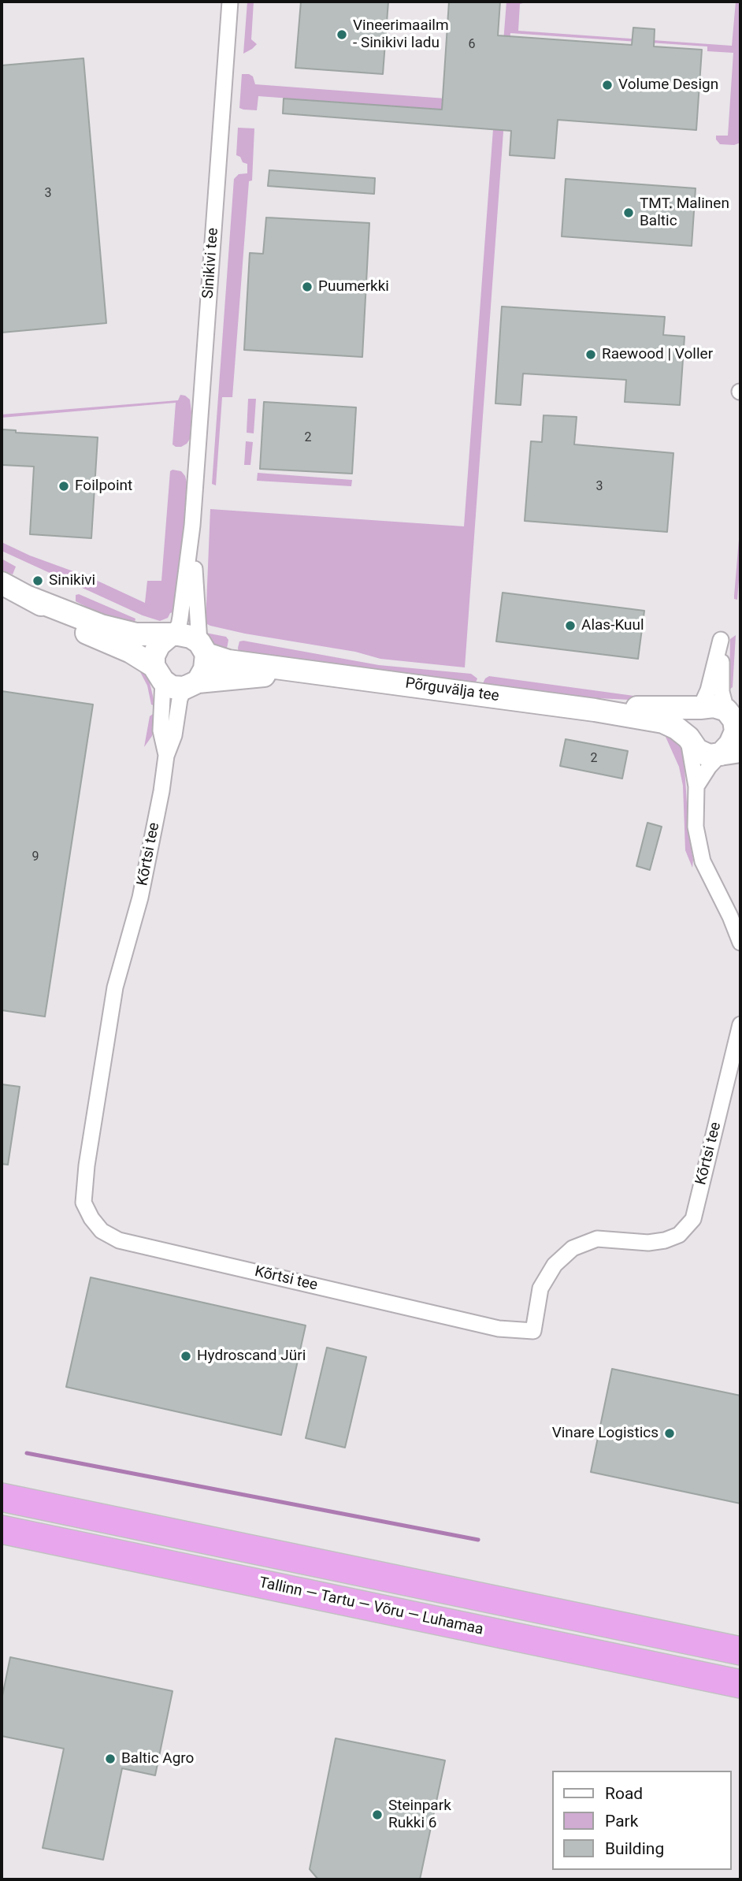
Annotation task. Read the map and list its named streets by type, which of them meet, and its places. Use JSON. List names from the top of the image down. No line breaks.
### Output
{"streets":{"highway":["Tallinn — Tartu — Võru — Luhamaa"],"street":["Sinikivi tee","Põrguvälja tee","Kõrtsi tee"]},"crossings":[["Sinikivi tee","Põrguvälja tee"],["Sinikivi tee","Kõrtsi tee"],["Põrguvälja tee","Kõrtsi tee"]],"places":["Vineerimaailm - Sinikivi ladu","Volume Design","TMT. Malinen Baltic","Puumerkki","Raewood | Voller","Foilpoint","Sinikivi","Alas-Kuul","Hydroscand Jüri","Vinare Logistics","Baltic Agro","Steinpark Rukki 6"],"house_numbers":["6","3","2","3","2","9"],"legend":["Road","Park","Building"]}
